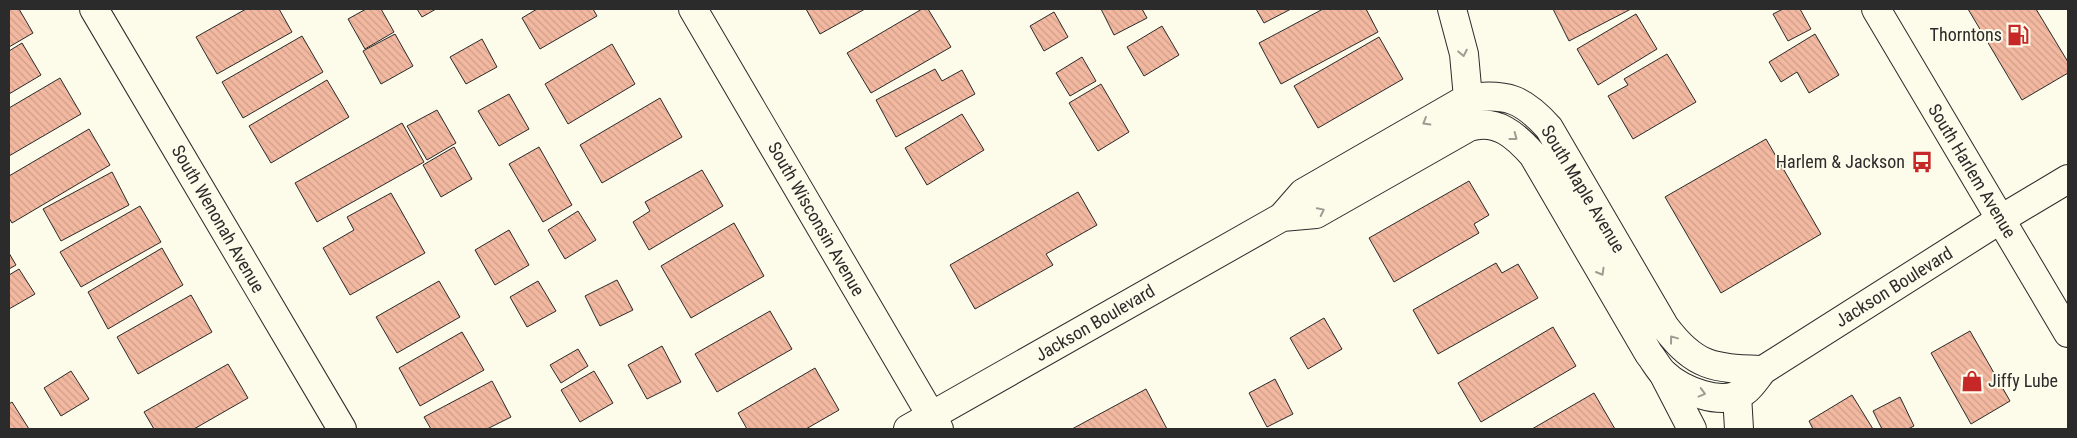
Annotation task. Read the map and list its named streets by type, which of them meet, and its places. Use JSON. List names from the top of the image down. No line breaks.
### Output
{"streets":{"street":["South Harlem Avenue","South Maple Avenue","South Wenonah Avenue","South Wisconsin Avenue","Jackson Boulevard"]},"crossings":[["South Harlem Avenue","Jackson Boulevard"],["South Maple Avenue","Jackson Boulevard"],["South Wisconsin Avenue","Jackson Boulevard"]],"places":{"fuel station":["Thorntons"],"bus stop":["Harlem & Jackson"],"shop":["Jiffy Lube"]}}
